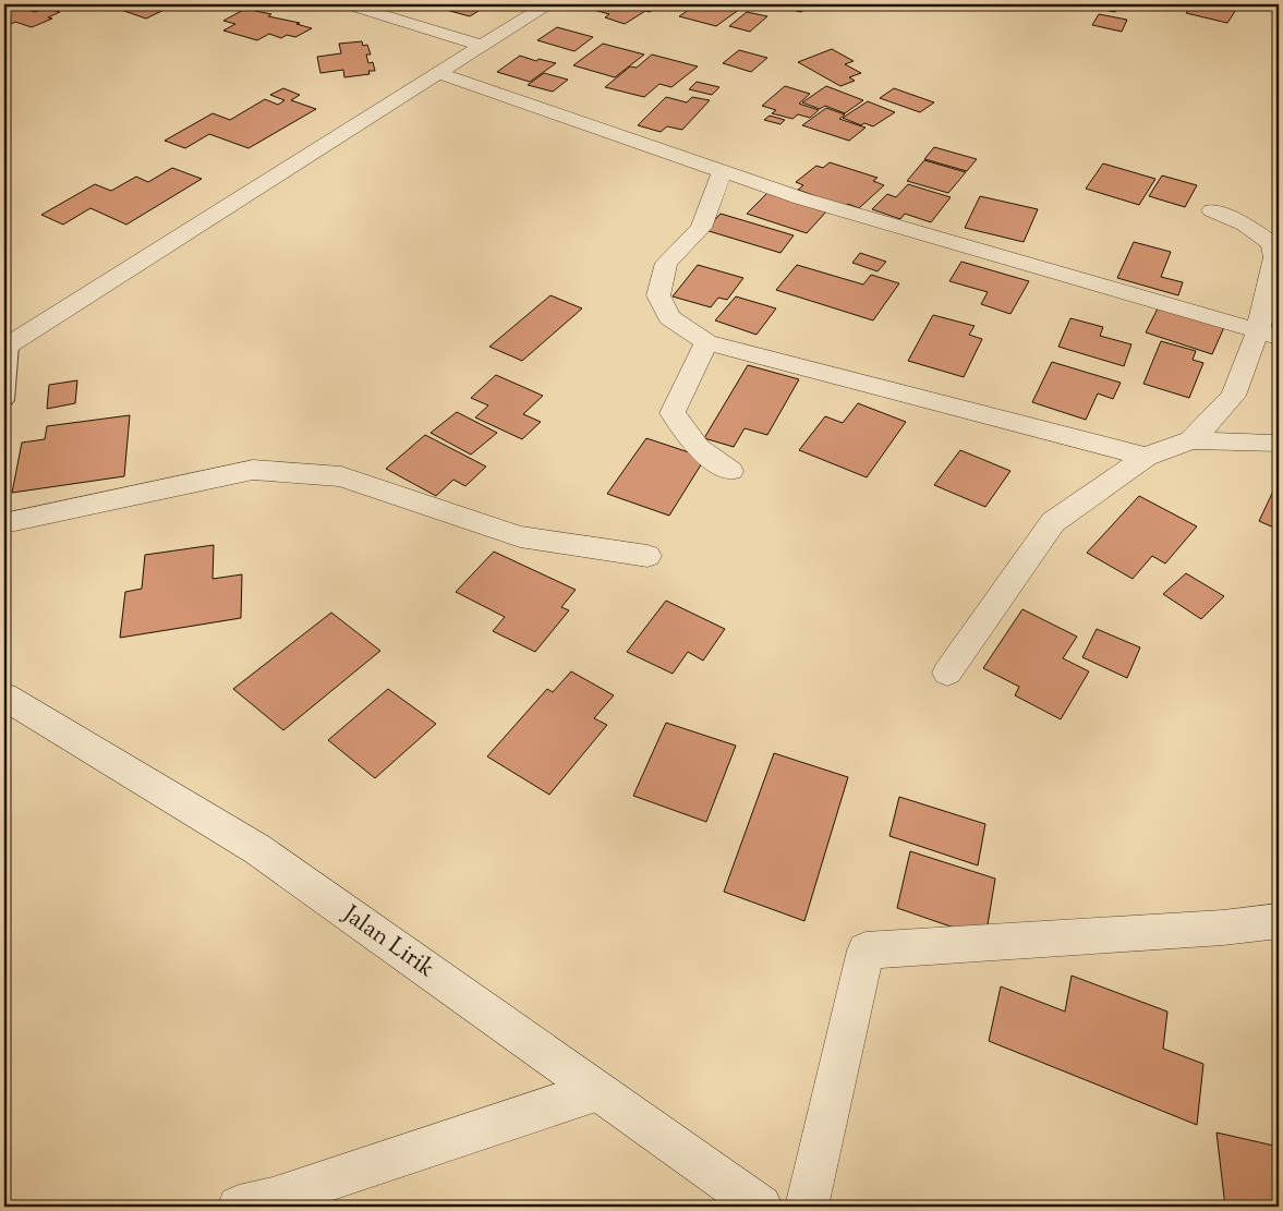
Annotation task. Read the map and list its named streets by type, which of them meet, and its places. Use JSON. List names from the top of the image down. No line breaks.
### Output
{"streets":{"street":["Jalan Lirik"]}}
